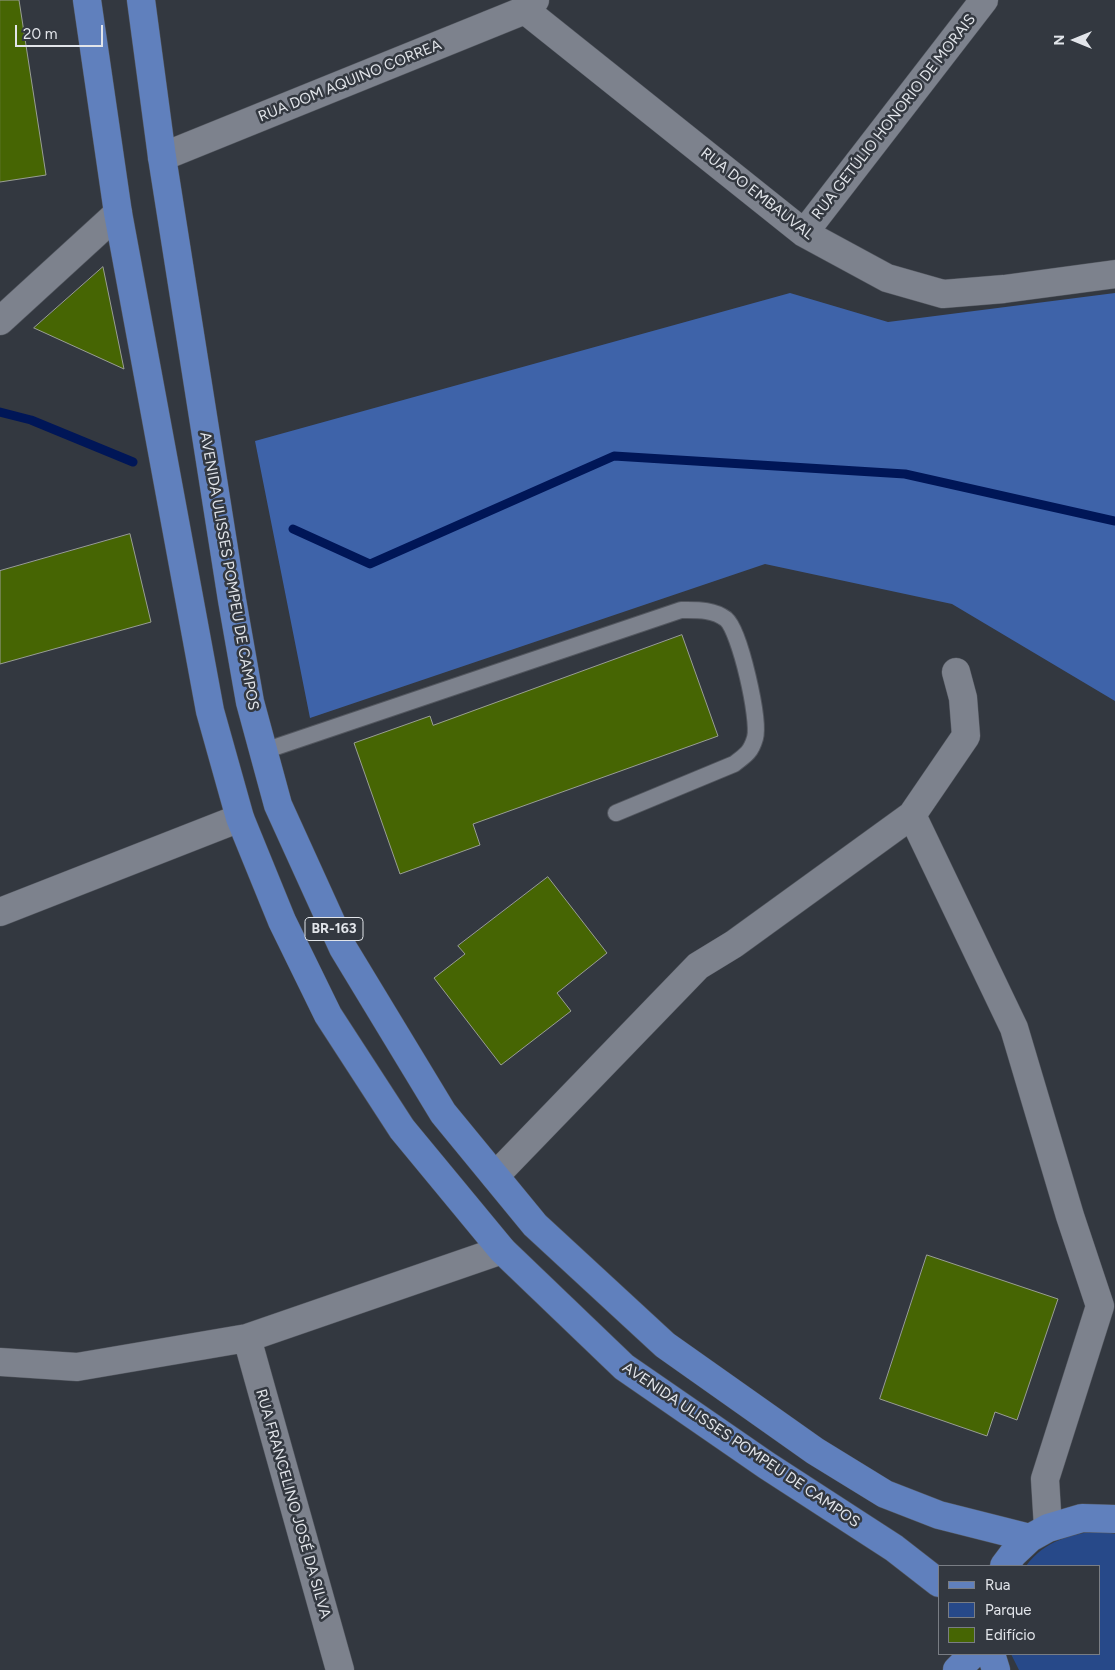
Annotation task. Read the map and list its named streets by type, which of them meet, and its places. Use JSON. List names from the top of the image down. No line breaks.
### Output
{"streets":{"main road":["AVENIDA ULISSES POMPEU DE CAMPOS","BR-163"],"street":["RUA DOM AQUINO CORREA","RUA GETÚLIO HONORIO DE MORAIS","RUA DO EMBAUVAL","RUA FRANCELINO JOSÉ DA SILVA"]},"crossings":[["RUA DOM AQUINO CORREA","RUA DO EMBAUVAL"],["RUA DOM AQUINO CORREA","AVENIDA ULISSES POMPEU DE CAMPOS"],["RUA GETÚLIO HONORIO DE MORAIS","RUA DO EMBAUVAL"]],"legend":["Rua","Parque","Edifício"],"scale_bar":"20 m","north":"left"}
